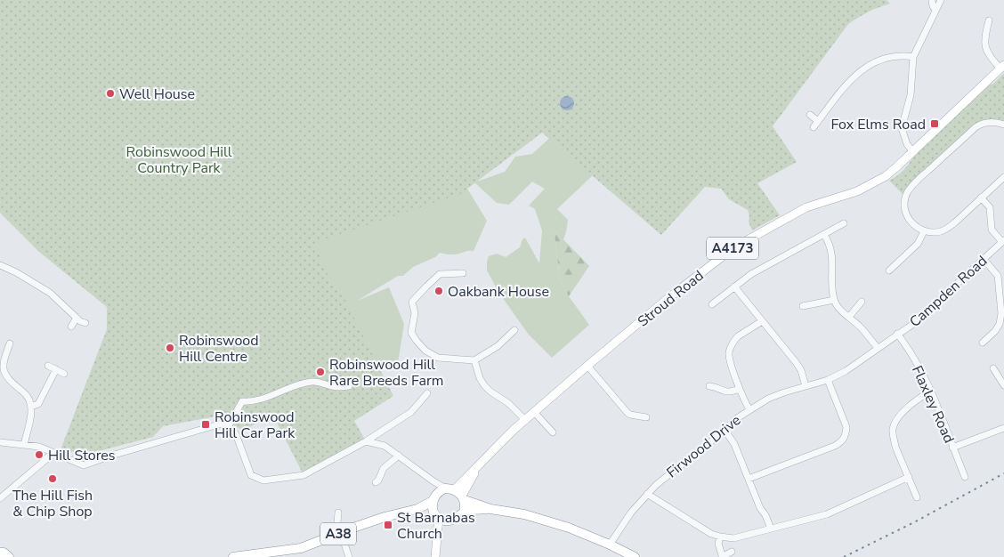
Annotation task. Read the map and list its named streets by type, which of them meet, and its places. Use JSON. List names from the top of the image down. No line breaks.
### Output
{"streets":{"highway":["A38"],"main road":["A4173","Stroud Road"],"street":["Campden Road","Flaxley Road","Firwood Drive"]},"crossings":[["A4173","Stroud Road"],["A4173","A38"],["Campden Road","Flaxley Road"],["Campden Road","Firwood Drive"]],"parks":["Robinswood Hill Country Park"],"places":{"other":["Well House","Oakbank House","Robinswood Hill Centre","Robinswood Hill Rare Breeds Farm","Hill Stores","The Hill Fish & Chip Shop"],"transit":["Fox Elms Road","Robinswood Hill Car Park","St Barnabas Church"]}}
